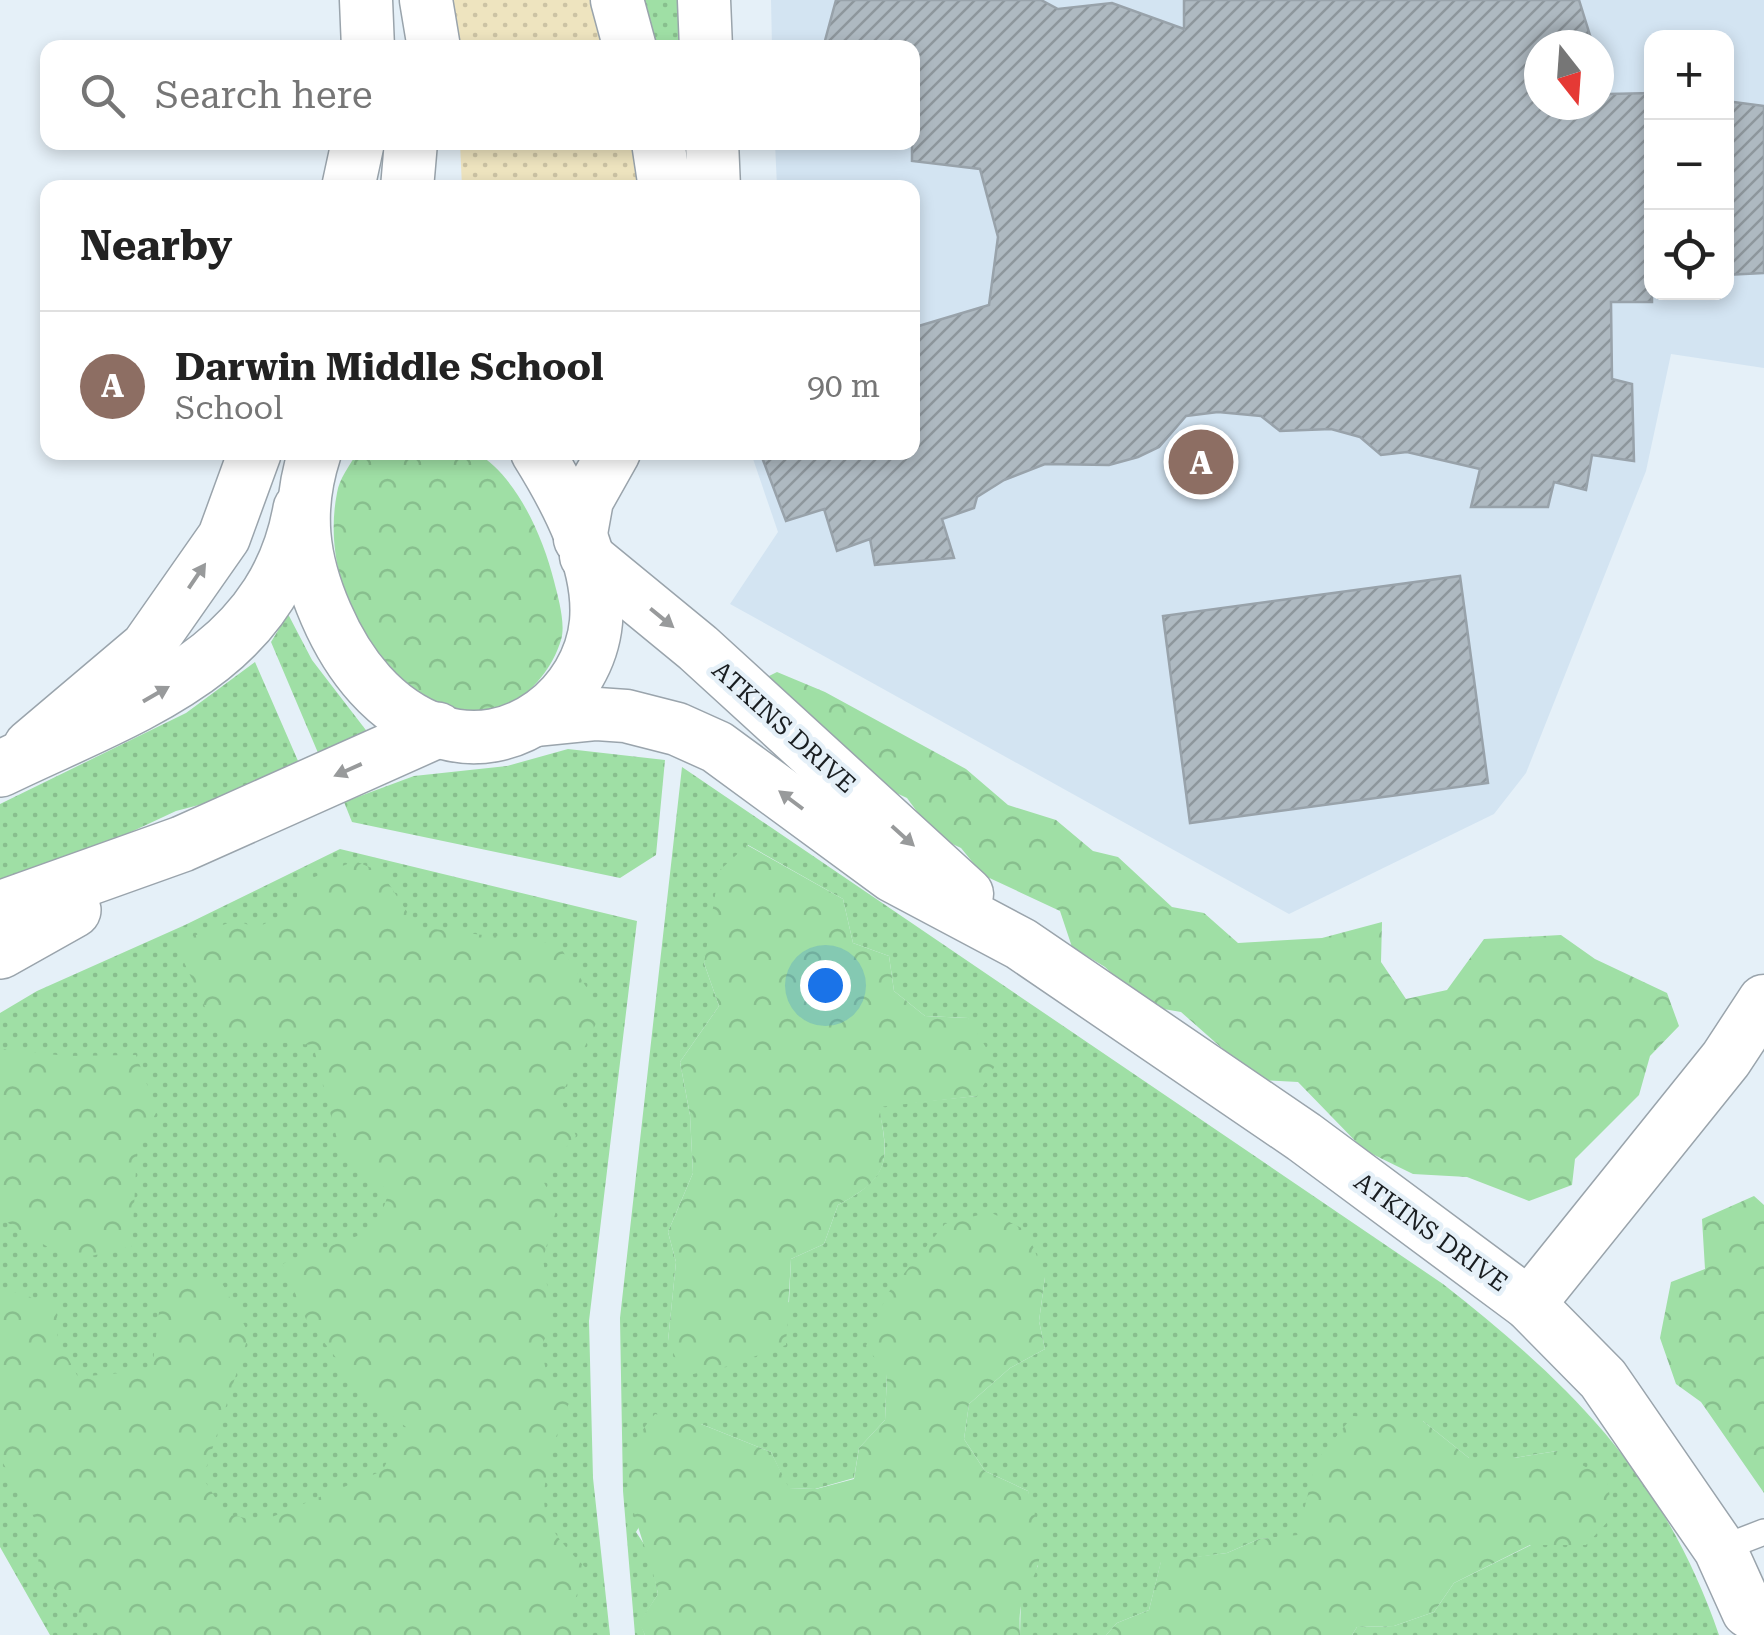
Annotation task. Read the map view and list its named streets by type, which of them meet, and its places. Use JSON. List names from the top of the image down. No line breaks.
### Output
{"streets":{"street":["ATKINS DRIVE"]},"north":"bottom","page":{"map_buttons":["+","−"],"search":"Search here","heading":"Nearby","list":[{"mark":"A","name":"Darwin Middle School","note":"School","value":"90 m"}],"pins":"A"}}
